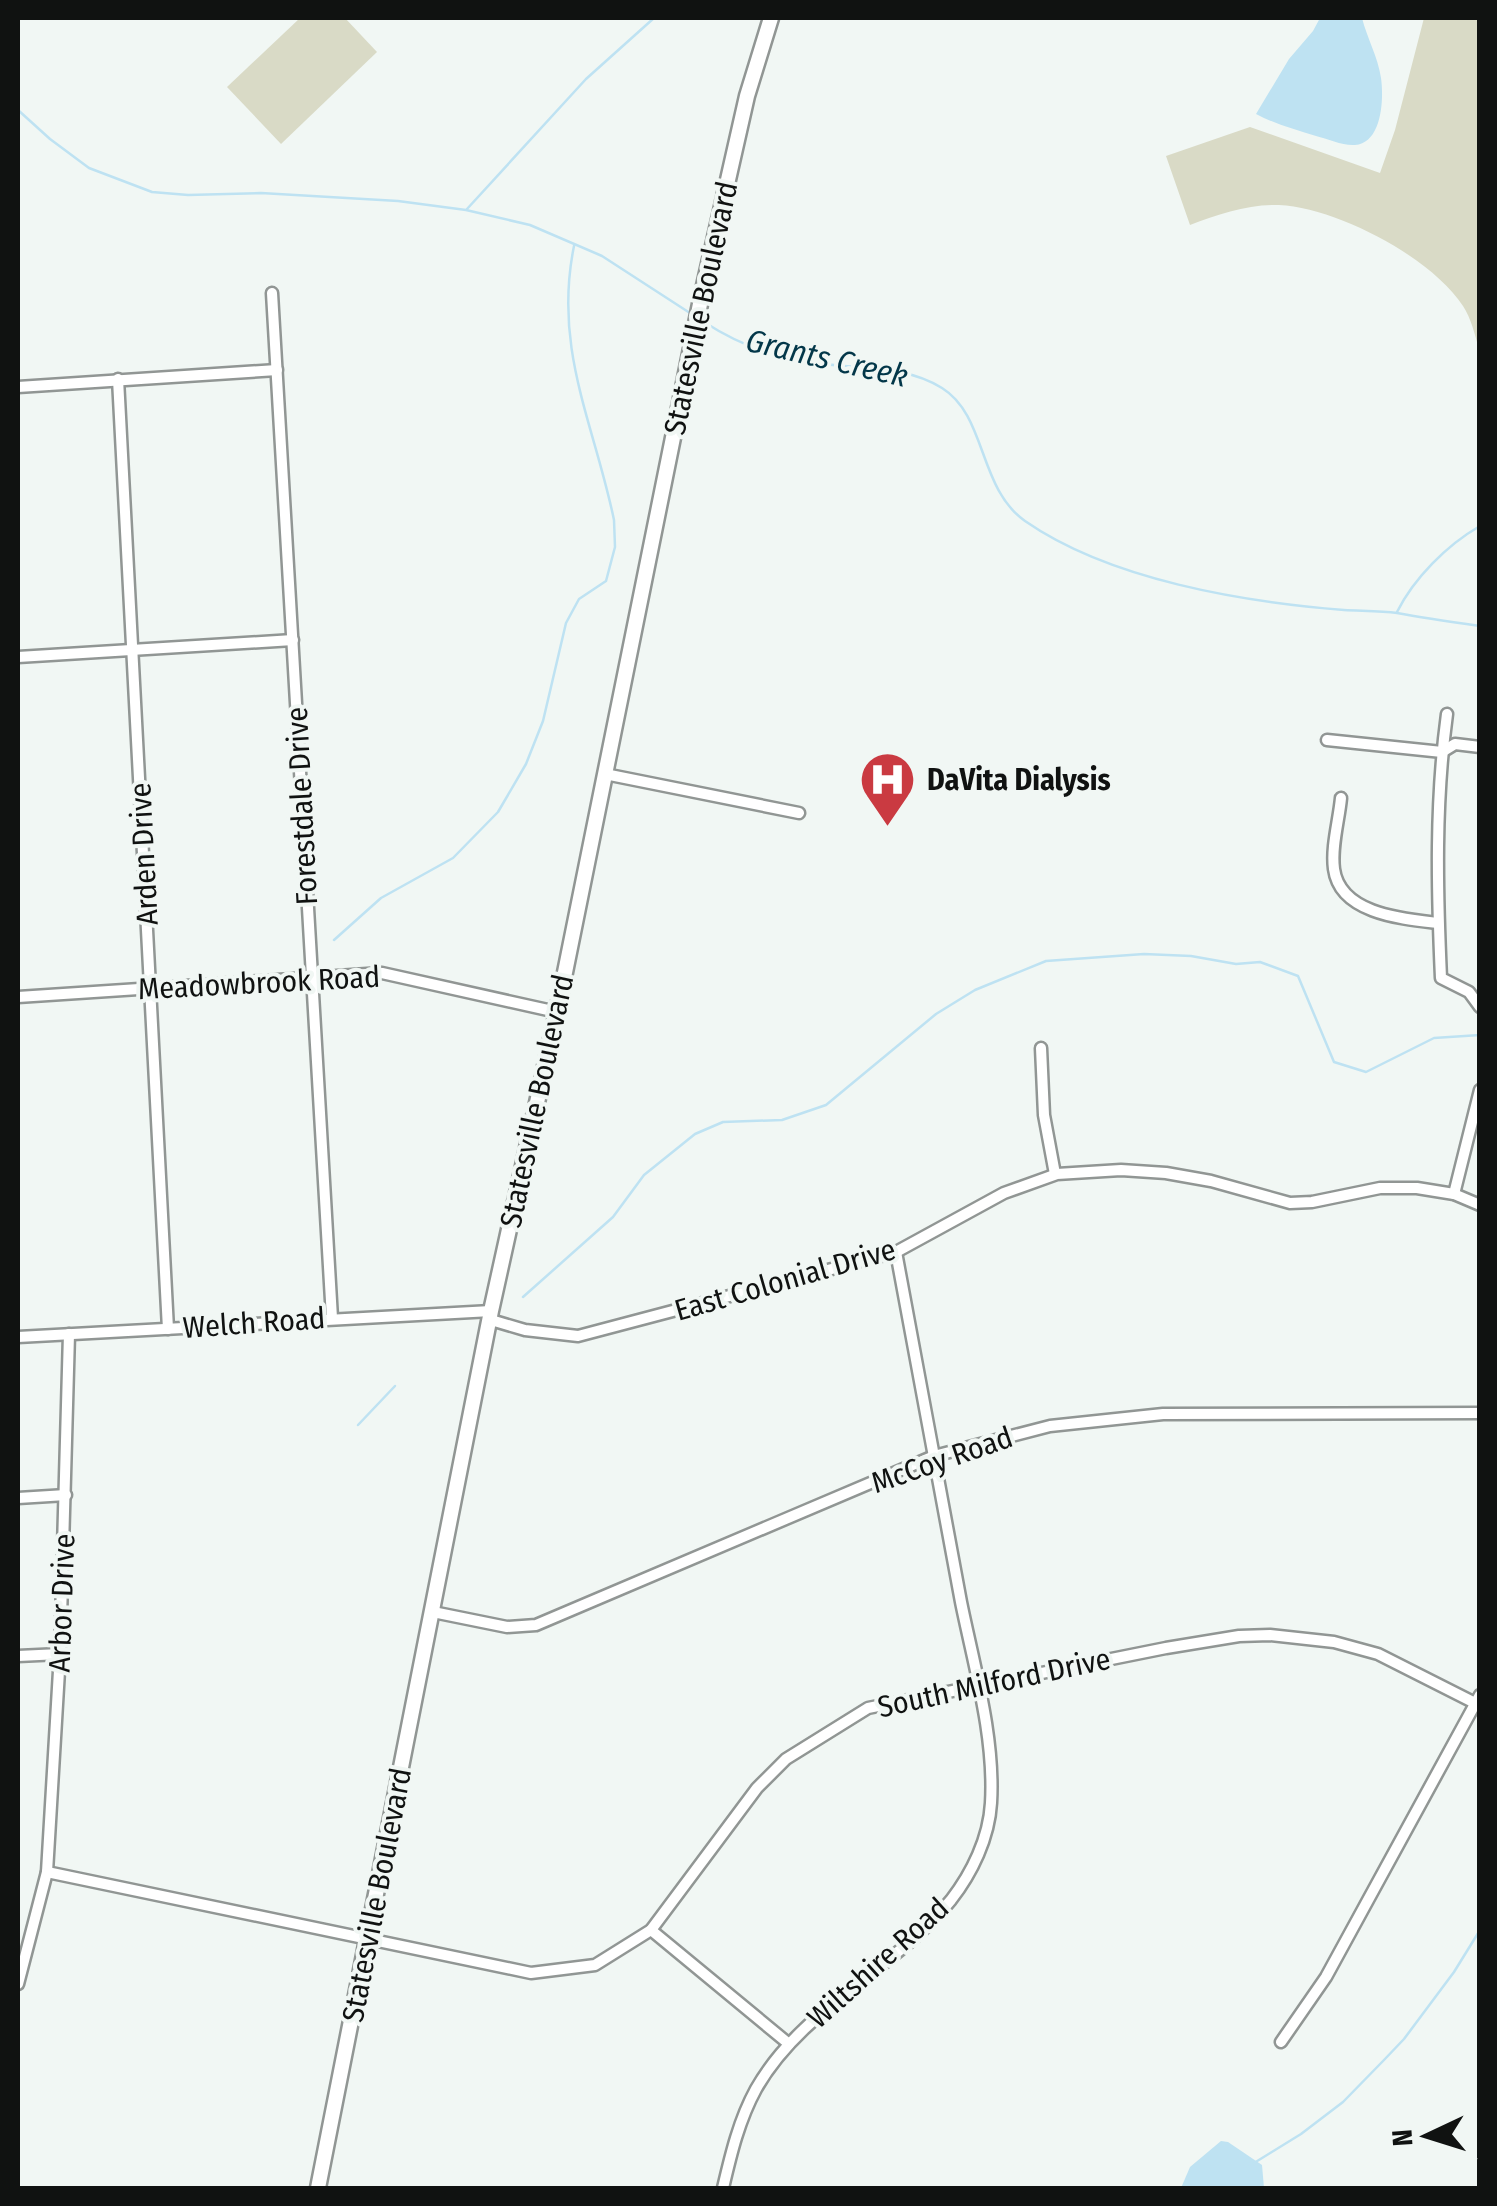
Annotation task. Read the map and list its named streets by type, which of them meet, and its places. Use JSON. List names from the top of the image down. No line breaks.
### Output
{"streets":{"main road":["Statesville Boulevard"],"street":["Forestdale Drive","Arden Drive","Meadowbrook Road","East Colonial Drive","Welch Road","McCoy Road","Arbor Drive","South Milford Drive","Wiltshire Road"]},"crossings":[["Statesville Boulevard","Meadowbrook Road"],["Statesville Boulevard","East Colonial Drive"],["Statesville Boulevard","Welch Road"],["Statesville Boulevard","McCoy Road"],["Statesville Boulevard","South Milford Drive"],["Forestdale Drive","Meadowbrook Road"],["Forestdale Drive","Welch Road"],["Arden Drive","Meadowbrook Road"],["Arden Drive","Welch Road"],["East Colonial Drive","Welch Road"],["East Colonial Drive","Wiltshire Road"],["Welch Road","Arbor Drive"],["McCoy Road","Wiltshire Road"],["Arbor Drive","South Milford Drive"],["South Milford Drive","Wiltshire Road"]],"water":["Grants Creek"],"places":{"hospital":["DaVita Dialysis"]},"north":"left"}
